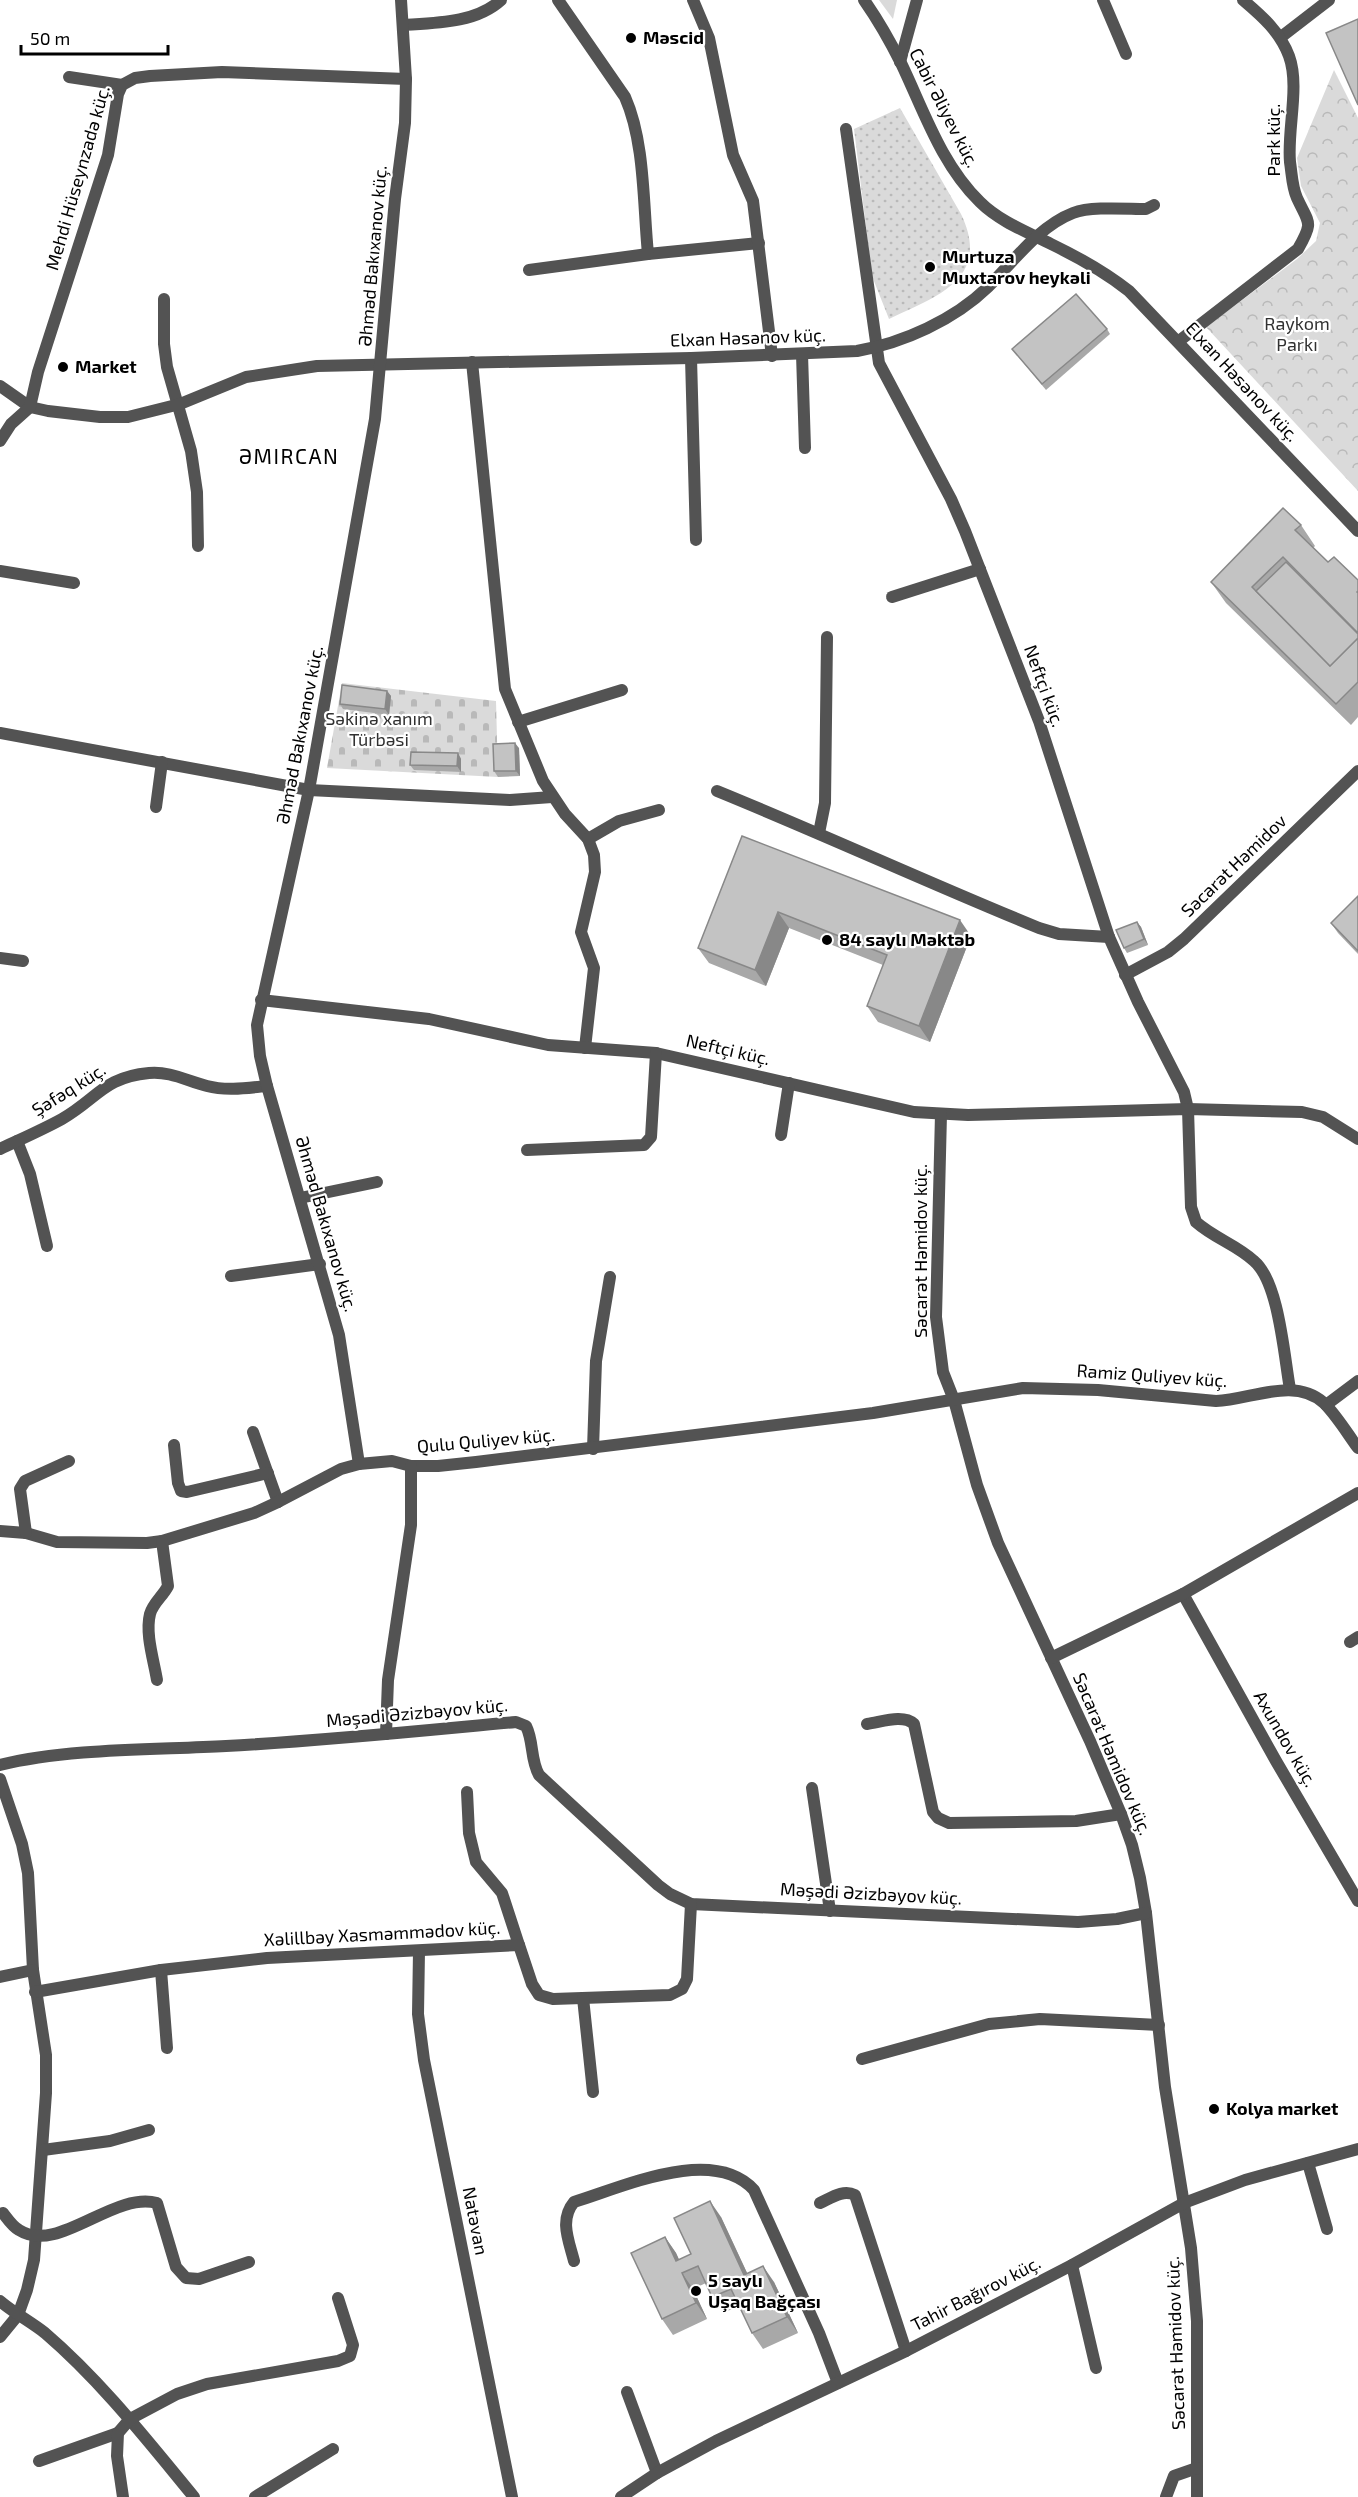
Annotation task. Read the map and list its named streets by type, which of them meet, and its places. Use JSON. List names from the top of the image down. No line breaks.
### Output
{"streets":{"street":["Cabir Əliyev küç.","Park küç.","Mehdi Hüseynzadə küç.","Əhməd Bakıxanov küç.","Elxan Həsənov küç.","Neftçi küç.","Səcarət Həmidov","Şəfəq küç.","Səcarət Həmidov küç.","Ramiz Quliyev küç.","Qulu Quliyev küç.","Məşədi Əzizbəyov küç.","Axundov küç.","Xəlillbəy Xasməmmədov küç.","Natəvan","Tahir Bağırov küç."]},"crossings":[["Cabir Əliyev küç.","Elxan Həsənov küç."],["Park küç.","Elxan Həsənov küç."],["Mehdi Hüseynzadə küç.","Əhməd Bakıxanov küç."],["Mehdi Hüseynzadə küç.","Elxan Həsənov küç."],["Əhməd Bakıxanov küç.","Elxan Həsənov küç."],["Əhməd Bakıxanov küç.","Neftçi küç."],["Əhməd Bakıxanov küç.","Şəfəq küç."],["Əhməd Bakıxanov küç.","Qulu Quliyev küç."],["Elxan Həsənov küç.","Neftçi küç."],["Neftçi küç.","Səcarət Həmidov"],["Neftçi küç.","Səcarət Həmidov küç."],["Səcarət Həmidov küç.","Ramiz Quliyev küç."],["Səcarət Həmidov küç.","Qulu Quliyev küç."],["Səcarət Həmidov küç.","Məşədi Əzizbəyov küç."],["Səcarət Həmidov küç.","Tahir Bağırov küç."],["Ramiz Quliyev küç.","Qulu Quliyev küç."],["Məşədi Əzizbəyov küç.","Xəlillbəy Xasməmmədov küç."],["Xəlillbəy Xasməmmədov küç.","Natəvan"]],"districts":["ƏMIRCAN"],"parks":["Raykom Parkı","Səkinə xanım Türbəsi"],"places":["Məscid","Murtuza Muxtarov heykəli","Market","84 saylı Məktəb","Kolya market","5 saylı Uşaq Bağçası"],"scale_bar":"50 m"}
